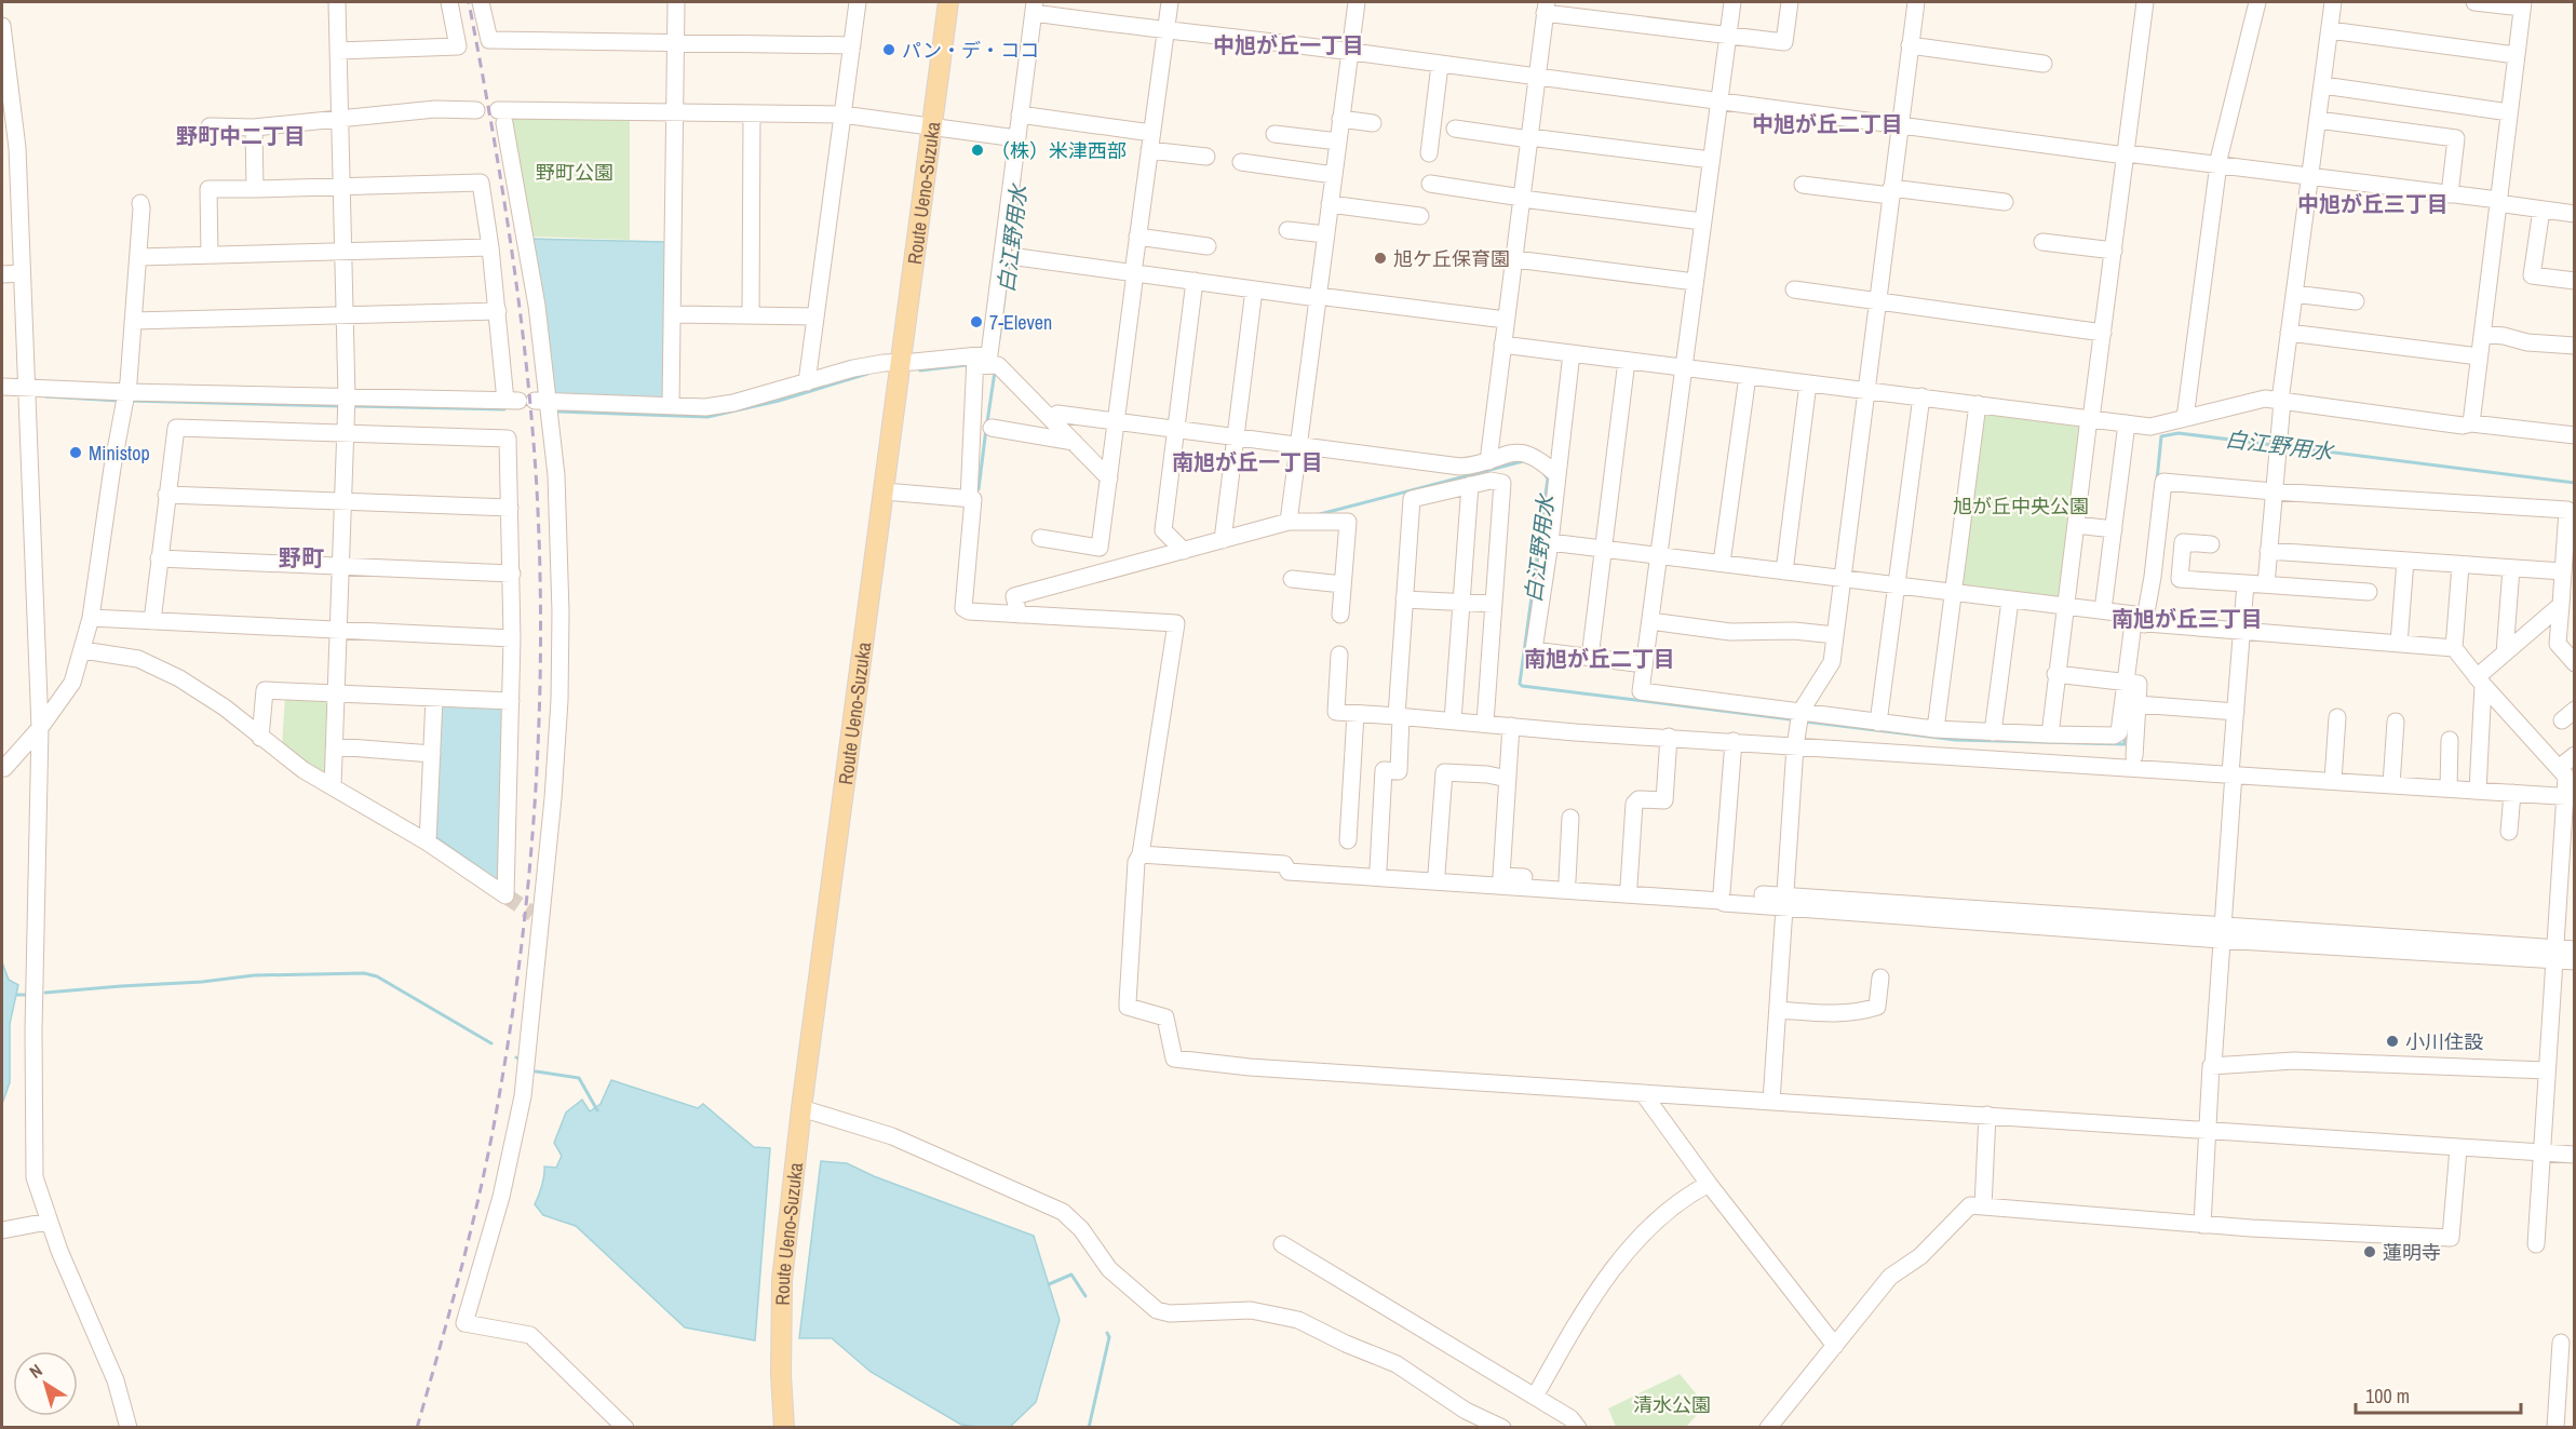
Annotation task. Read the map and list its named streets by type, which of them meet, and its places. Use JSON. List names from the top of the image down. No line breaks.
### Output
{"streets":{"main road":["Route Ueno-Suzuka"]},"districts":["中旭が丘一丁目","中旭が丘二丁目","野町中二丁目","中旭が丘三丁目","南旭が丘一丁目","野町","南旭が丘三丁目","南旭が丘二丁目"],"water":["白江野用水"],"parks":["野町公園","旭が丘中央公園","清水公園"],"places":["パン・デ・ココ","（株）米津西部","旭ケ丘保育園","7-Eleven","Ministop","小川住設","蓮明寺"],"scale_bar":"100 m","north":"top left"}
